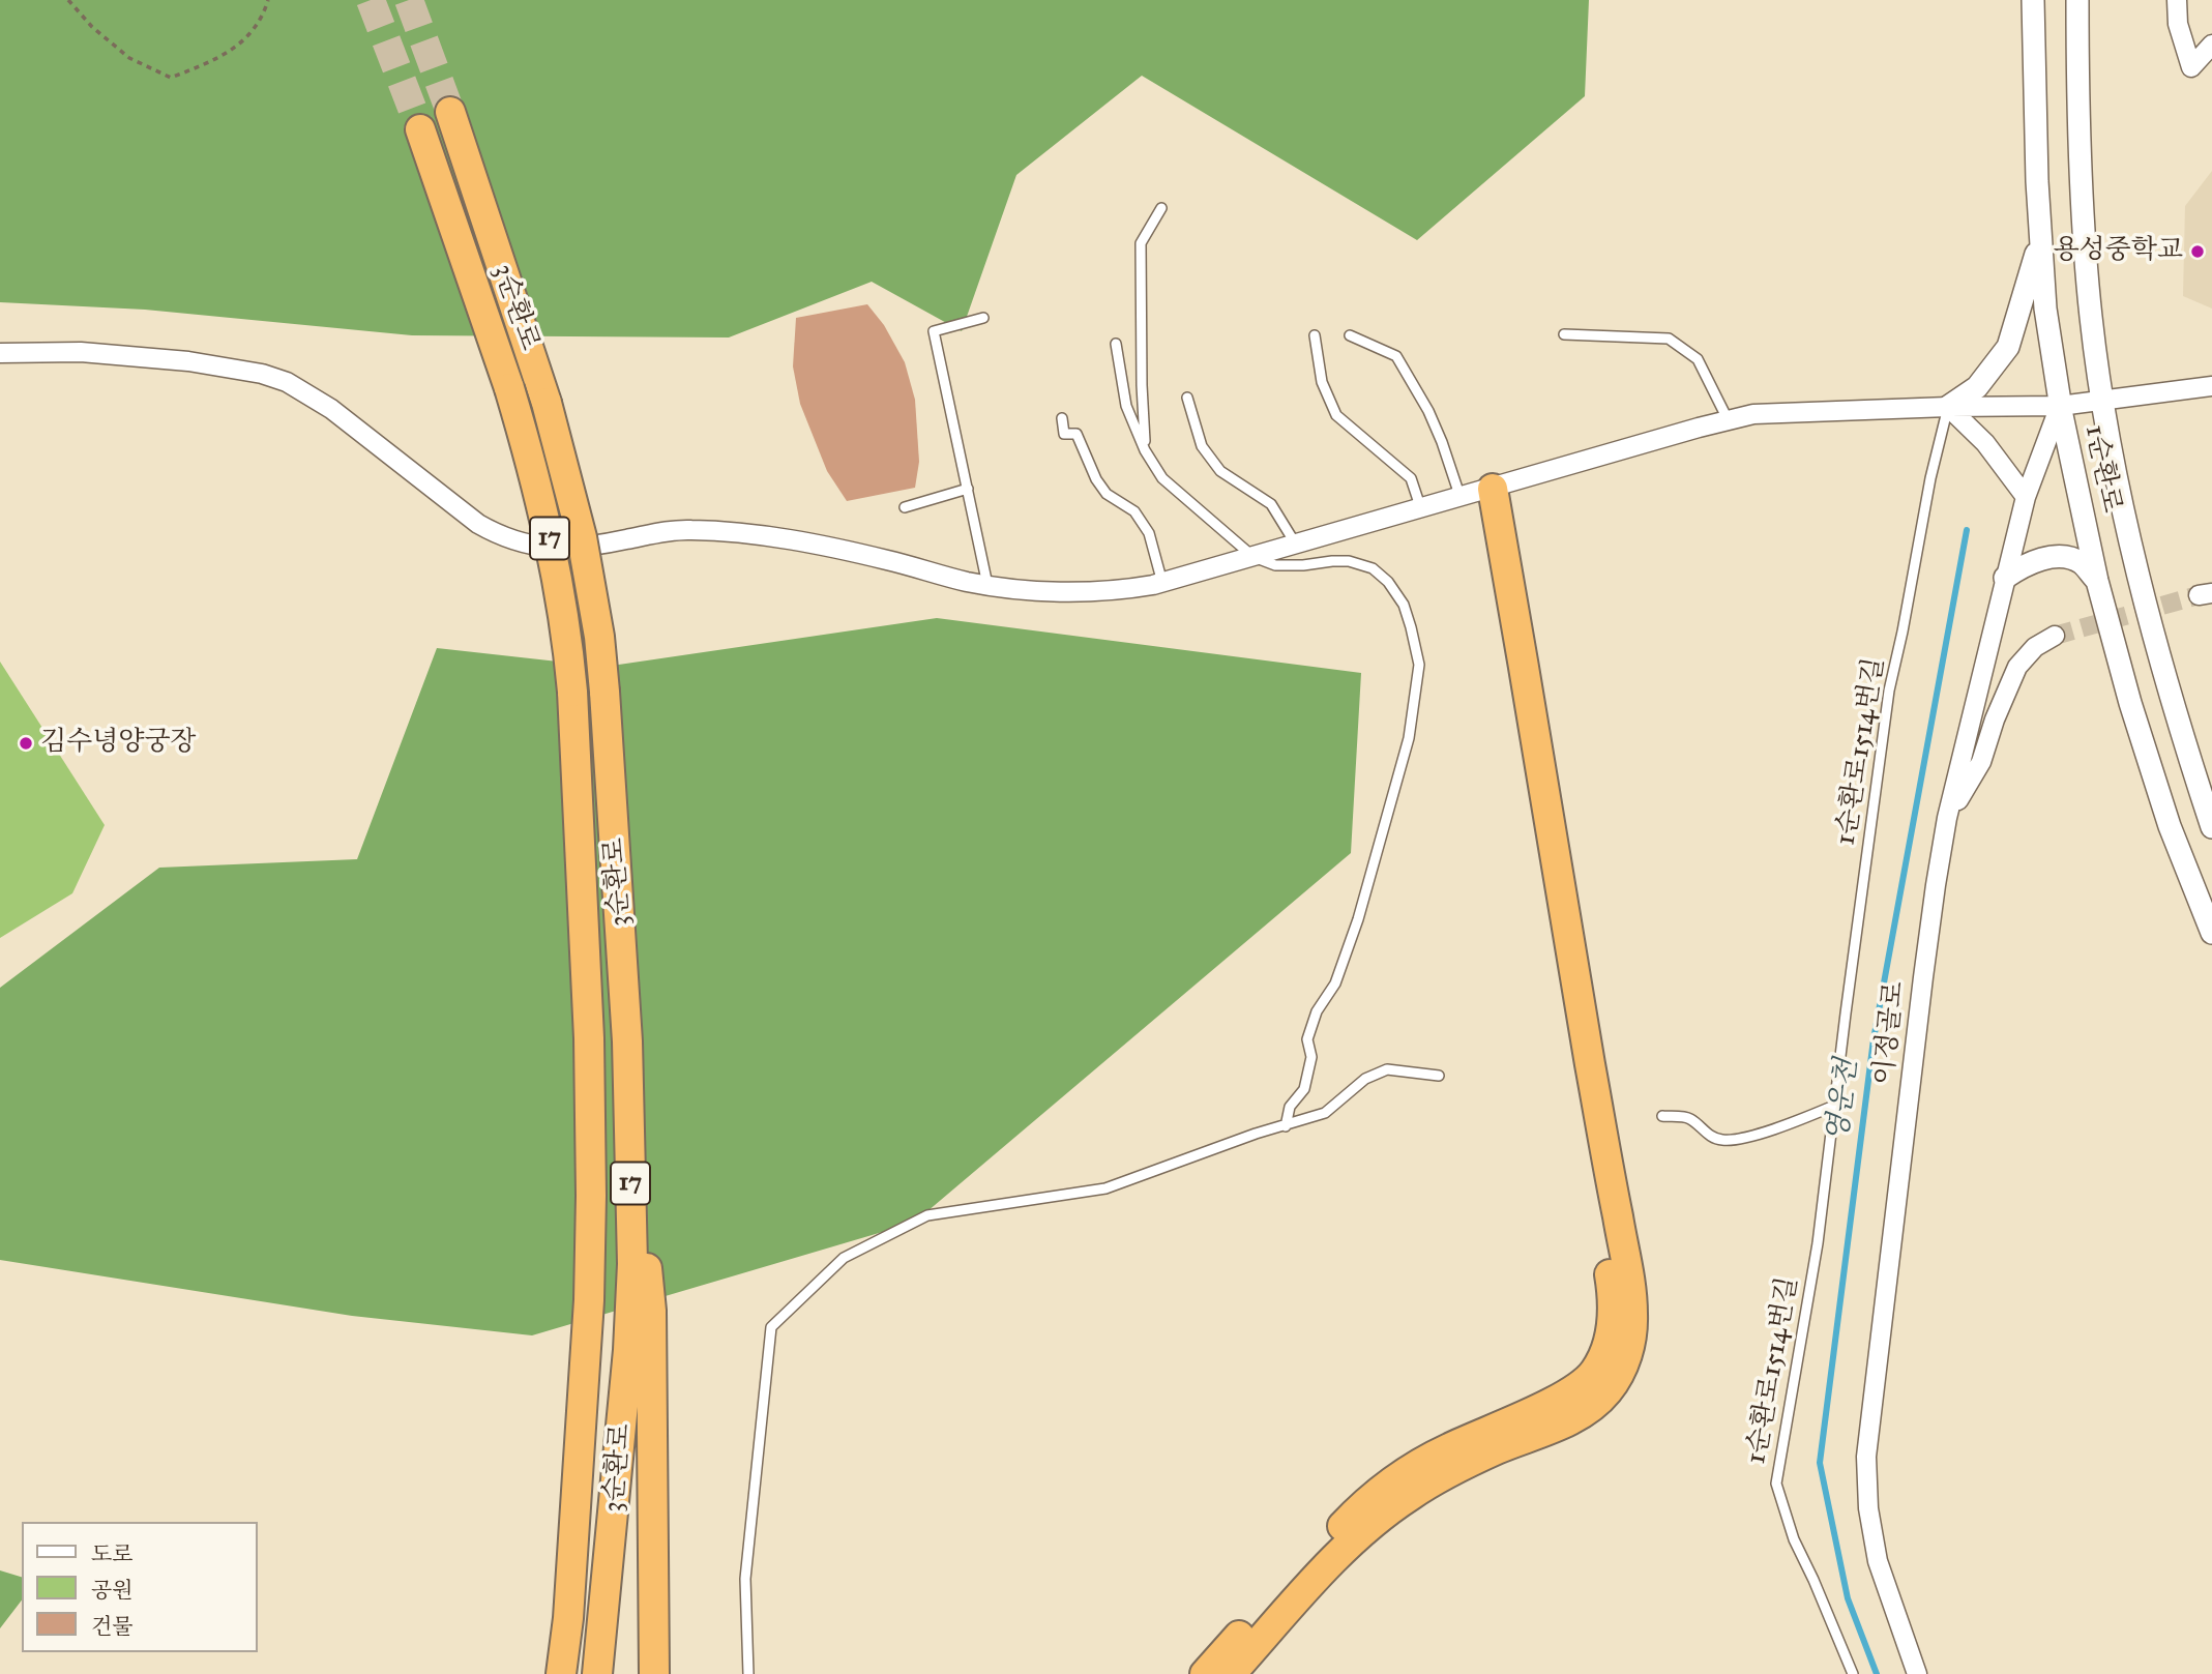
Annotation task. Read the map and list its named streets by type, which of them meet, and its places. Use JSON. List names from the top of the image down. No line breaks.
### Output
{"streets":{"highway":["3순환로","17"],"street":["1순환로","이정골로"],"lane":["1순환로1514번길"]},"crossings":[["1순환로","이정골로"]],"water":["영운천"],"places":["용성중학교","김수녕양궁장"],"legend":["도로","공원","건물"]}
